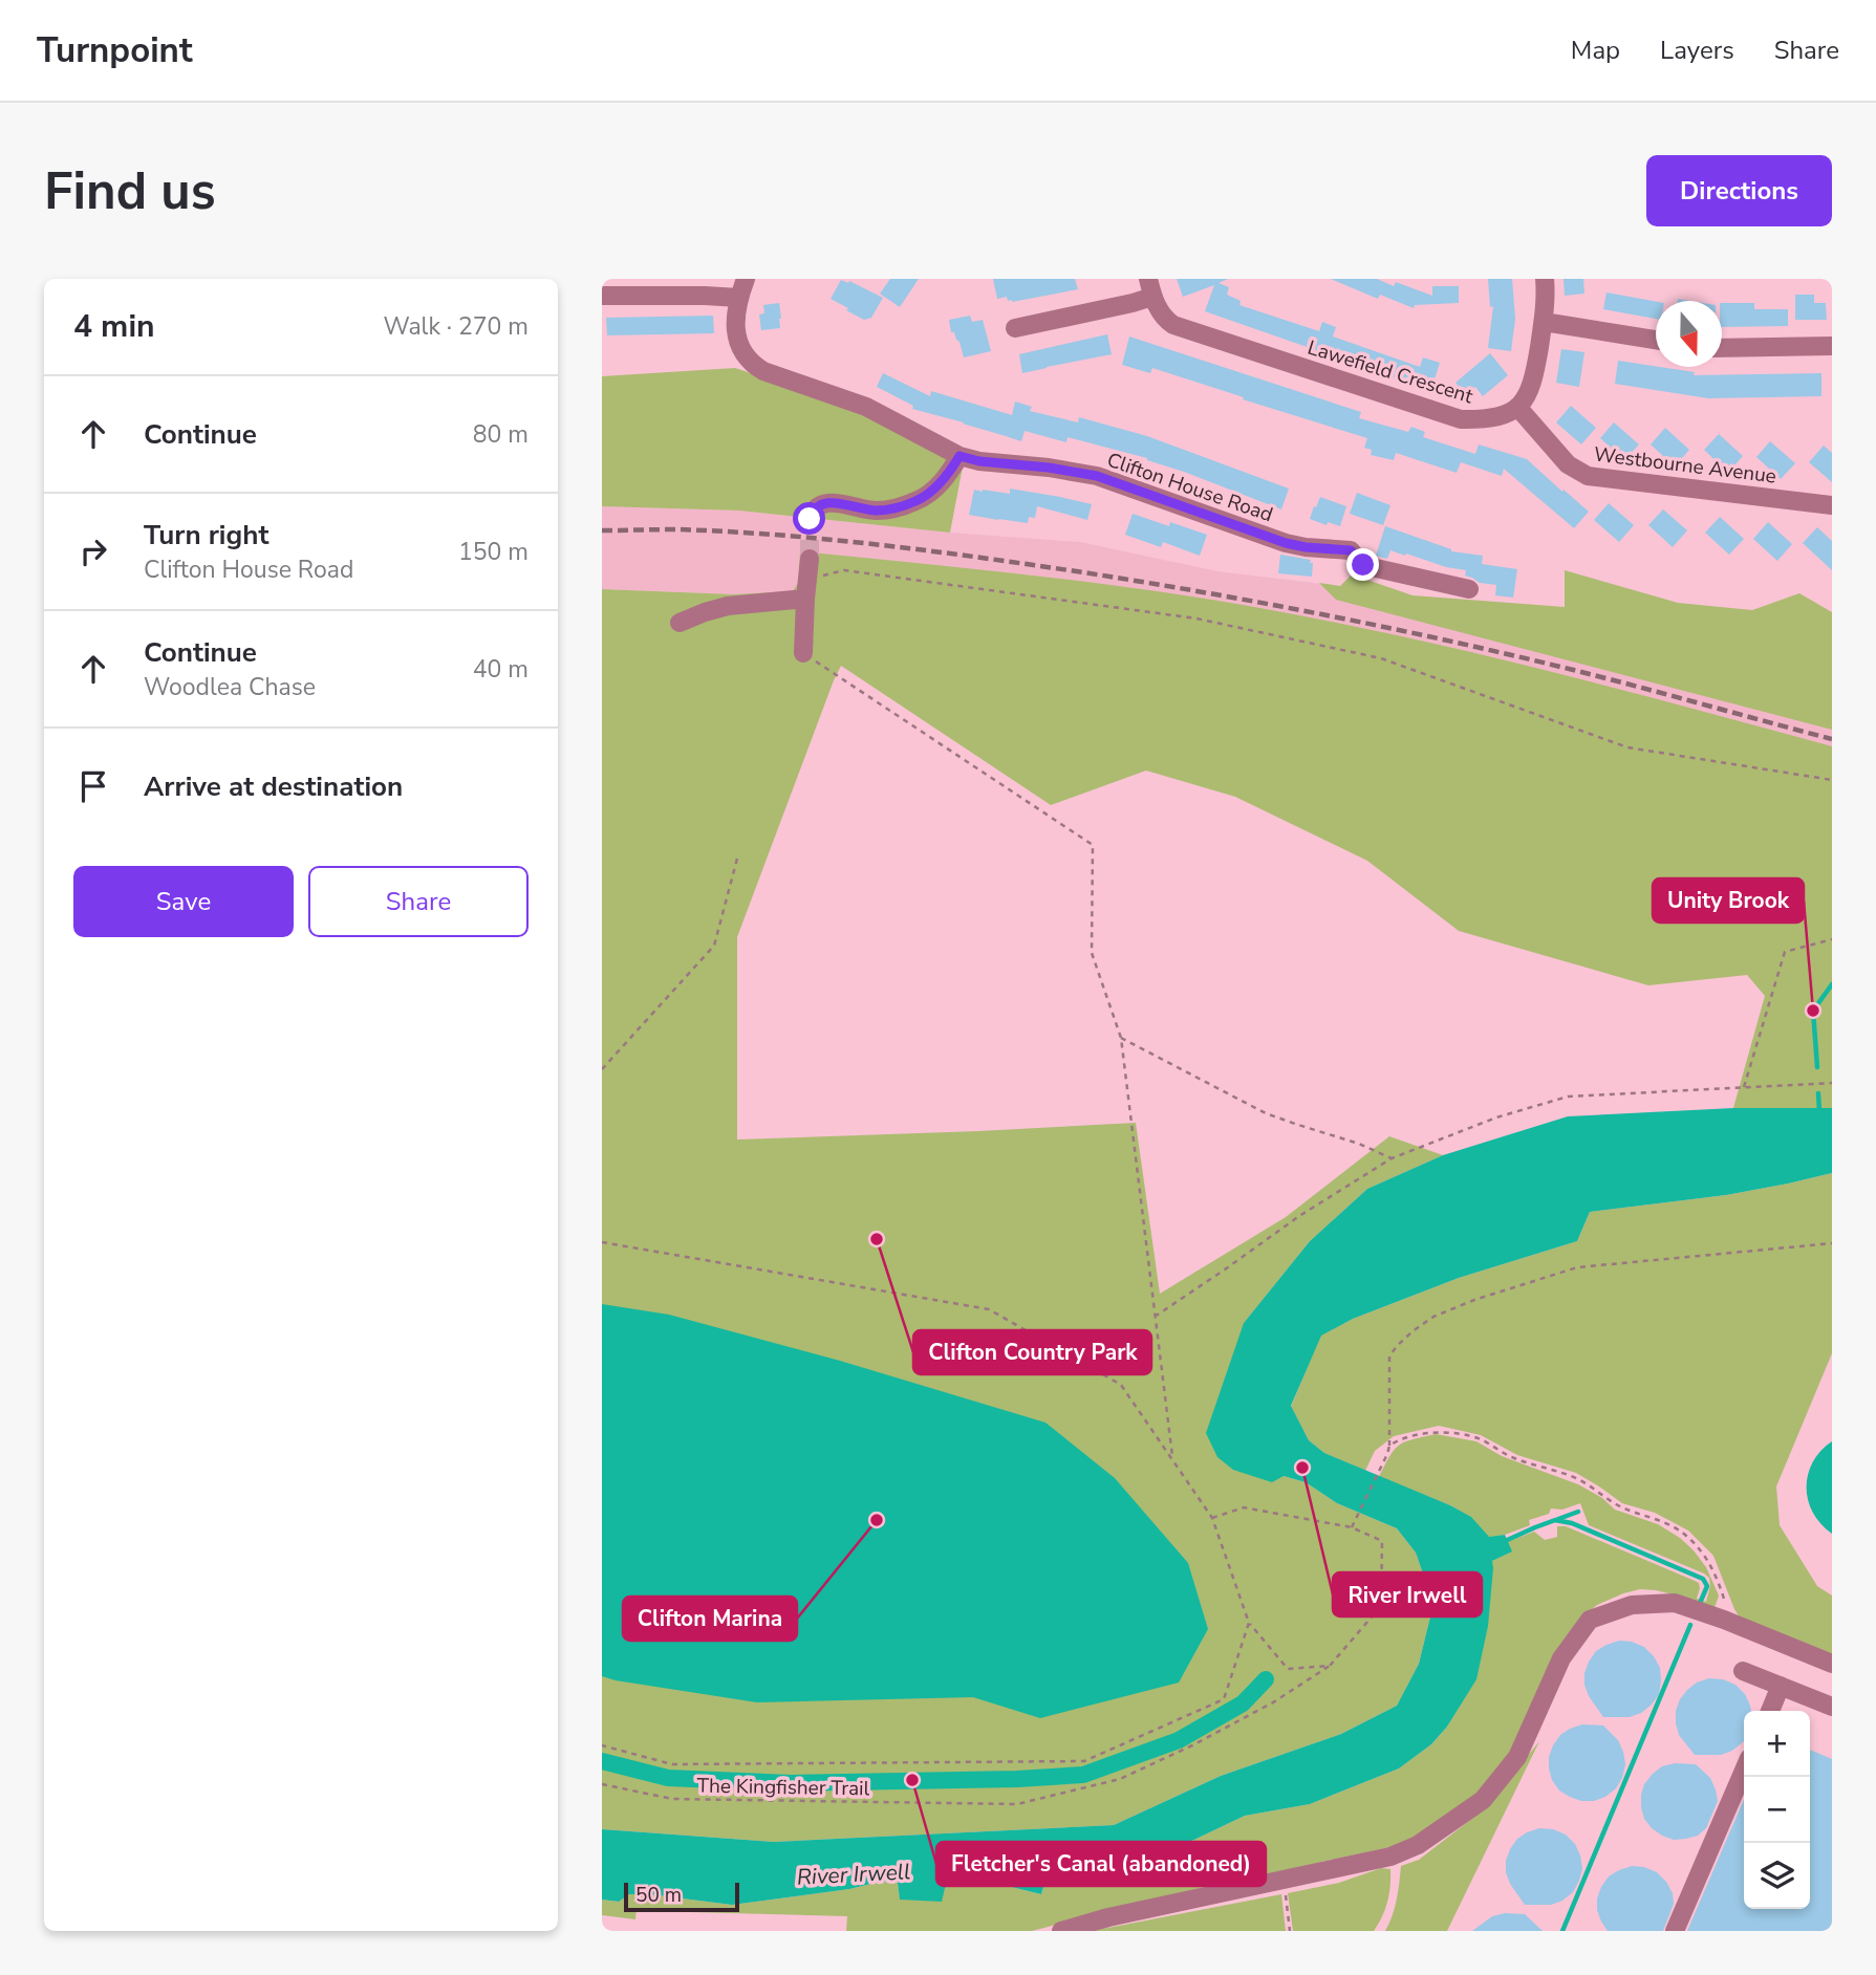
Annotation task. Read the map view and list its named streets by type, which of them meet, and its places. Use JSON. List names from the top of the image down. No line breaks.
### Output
{"streets":{"street":["Lawefield Crescent","Westbourne Avenue","Clifton House Road"],"path":["The Kingfisher Trail"]},"crossings":[["Lawefield Crescent","Westbourne Avenue"]],"water":["River Irwell"],"places":["Unity Brook","Clifton Country Park","River Irwell","Clifton Marina","Fletcher's Canal (abandoned)"],"scale_bar":"50 m","north":"bottom","page":{"header":"Turnpoint","nav":["Map","Layers","Share"],"buttons":["Directions",["Save","Share"]],"title":"Find us","heading":["4 min","Walk · 270 m"],"list":[["Continue","80 m"],["Turn right","Clifton House Road","150 m"],["Continue","Woodlea Chase","40 m"],"Arrive at destination"],"map_buttons":["+","−"],"scale":"50 m"}}
